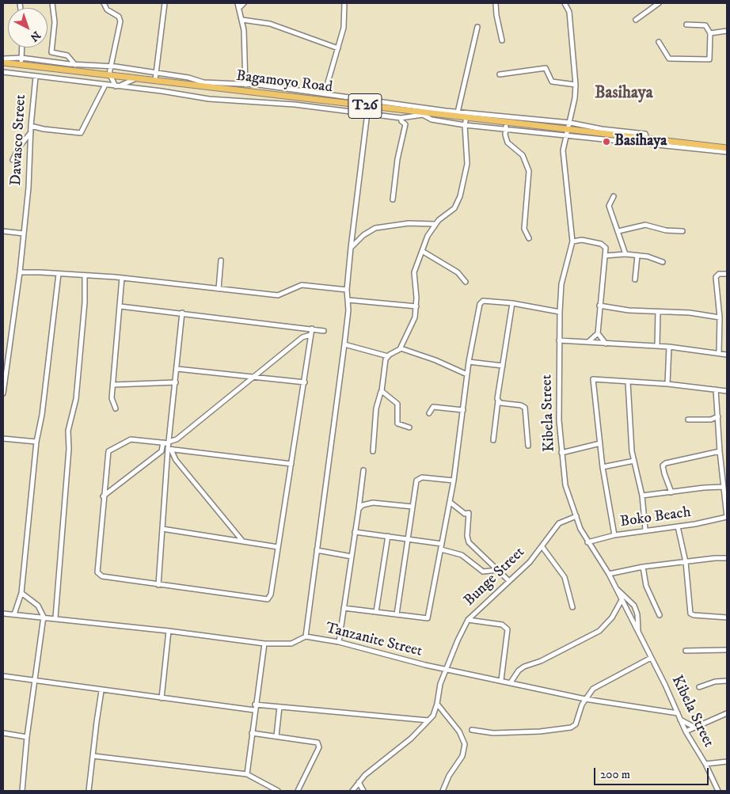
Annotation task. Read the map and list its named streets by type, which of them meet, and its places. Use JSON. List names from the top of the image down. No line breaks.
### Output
{"streets":{"highway":["Bagamoyo Road","T26"],"street":["Dawasco Street","Kibela Street","Boko Beach","Bunge Street","Tanzanite Street"]},"crossings":[["Bagamoyo Road","Kibela Street"],["Kibela Street","Boko Beach"],["Kibela Street","Bunge Street"],["Kibela Street","Tanzanite Street"],["Bunge Street","Tanzanite Street"]],"districts":["Basihaya"],"places":["Basihaya"],"scale_bar":"200 m","north":"bottom right"}
